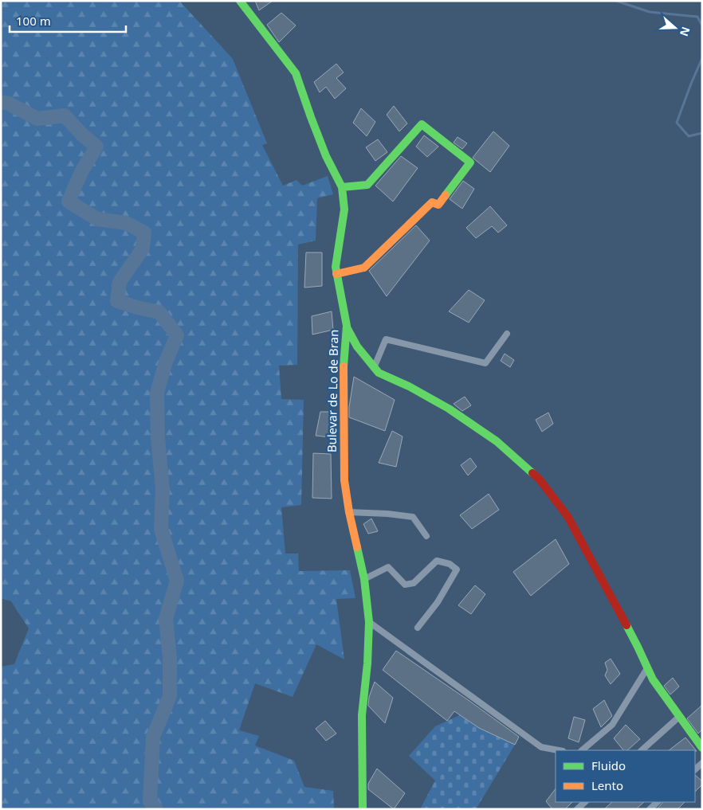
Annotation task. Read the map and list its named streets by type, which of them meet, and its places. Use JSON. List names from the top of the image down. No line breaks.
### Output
{"streets":{"street":["Bulevar de Lo de Bran"]},"legend":["Fluido","Lento"],"scale_bar":"100 m","north":"right"}
